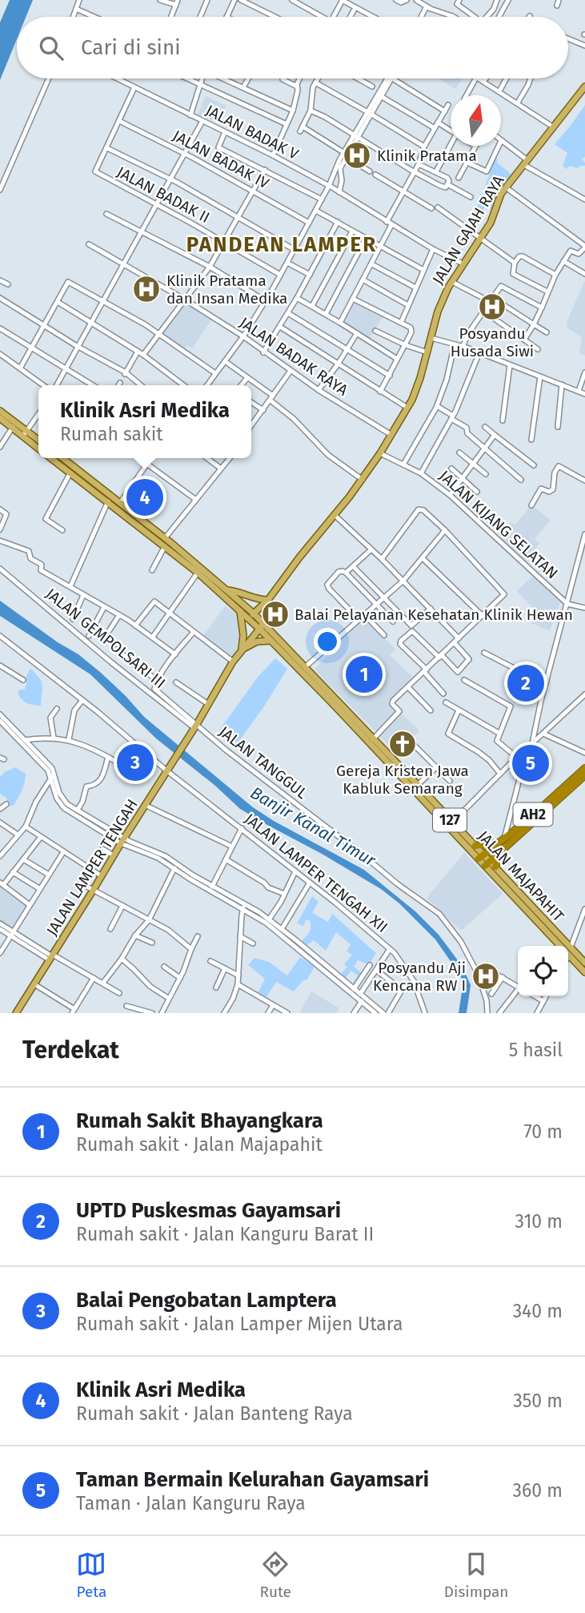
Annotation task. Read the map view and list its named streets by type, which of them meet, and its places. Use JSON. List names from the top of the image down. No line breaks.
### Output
{"streets":{"highway":["AH2"],"main road":["JALAN GAJAH RAYA","127","JALAN LAMPER TENGAH","JALAN MAJAPAHIT"],"street":["JALAN BADAK V","JALAN BADAK IV","JALAN BADAK II","JALAN BADAK RAYA","JALAN KIJANG SELATAN","JALAN GEMPOLSARI III","JALAN TANGGUL","JALAN LAMPER TENGAH XII"]},"crossings":[["JALAN BADAK V","JALAN GAJAH RAYA"],["JALAN GAJAH RAYA","JALAN BADAK RAYA"],["JALAN GAJAH RAYA","JALAN KIJANG SELATAN"],["JALAN GAJAH RAYA","JALAN MAJAPAHIT"],["JALAN GEMPOLSARI III","JALAN TANGGUL"],["JALAN GEMPOLSARI III","JALAN LAMPER TENGAH"],["JALAN TANGGUL","JALAN LAMPER TENGAH"],["AH2","JALAN MAJAPAHIT"],["JALAN LAMPER TENGAH","JALAN LAMPER TENGAH XII"],["JALAN LAMPER TENGAH","JALAN MAJAPAHIT"]],"districts":["PANDEAN LAMPER"],"water":["Banjir Kanal Timur"],"places":{"hospital":["Klinik Pratama","Klinik Pratama dan Insan Medika","Posyandu Husada Siwi","Balai Pelayanan Kesehatan Klinik Hewan","Posyandu Aji Kencana RW I"],"church":["Gereja Kristen Jawa Kabluk Semarang"]},"north":"top","page":{"search":"Cari di sini","popup":["Klinik Asri Medika","Rumah sakit"],"pins":["4","1","2","3","5"],"heading":["Terdekat","5 hasil"],"list":[{"mark":"1","name":"Rumah Sakit Bhayangkara","note":"Rumah sakit · Jalan Majapahit","value":"70 m"},{"mark":"2","name":"UPTD Puskesmas Gayamsari","note":"Rumah sakit · Jalan Kanguru Barat II","value":"310 m"},{"mark":"3","name":"Balai Pengobatan Lamptera","note":"Rumah sakit · Jalan Lamper Mijen Utara","value":"340 m"},{"mark":"4","name":"Klinik Asri Medika","note":"Rumah sakit · Jalan Banteng Raya","value":"350 m"},{"mark":"5","name":"Taman Bermain Kelurahan Gayamsari","note":"Taman · Jalan Kanguru Raya","value":"360 m"}],"nav":["Peta","Rute","Disimpan"]}}
